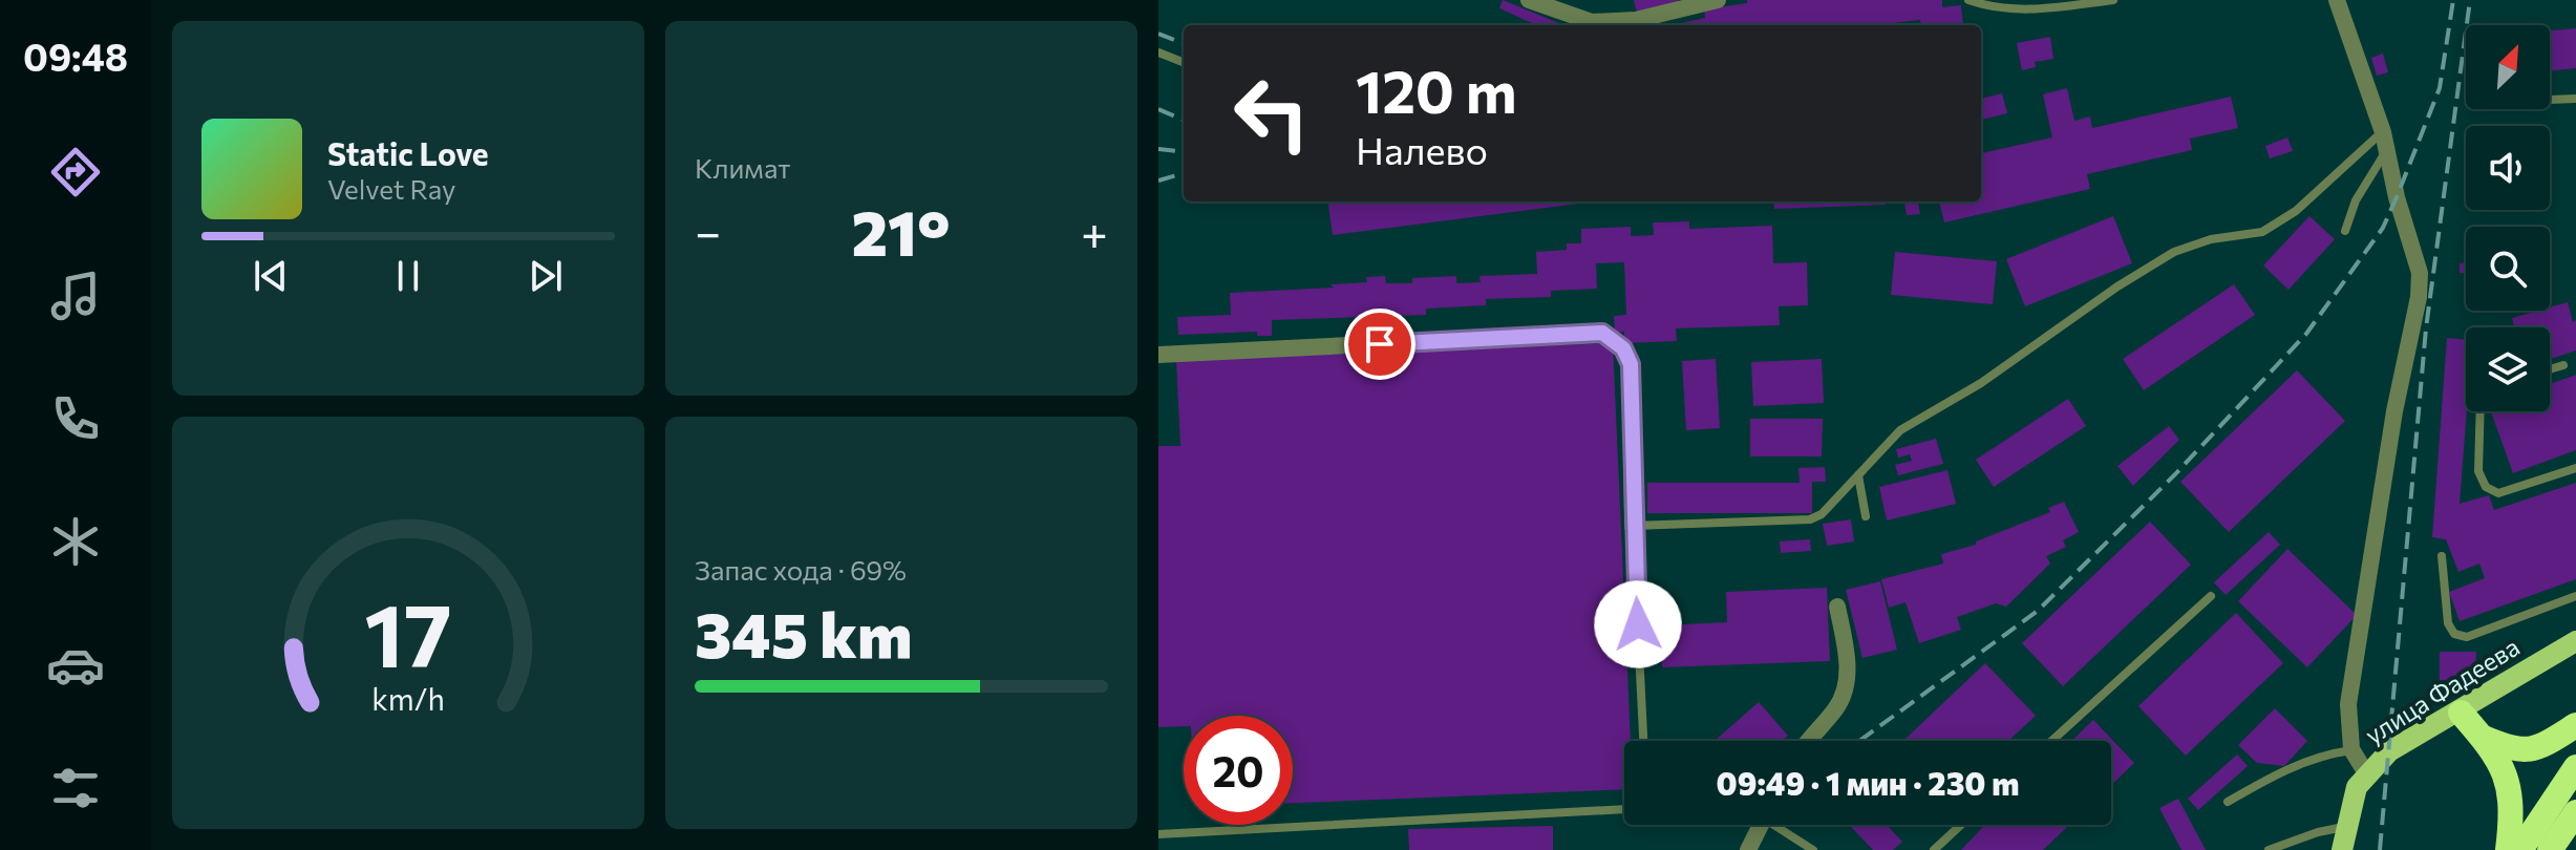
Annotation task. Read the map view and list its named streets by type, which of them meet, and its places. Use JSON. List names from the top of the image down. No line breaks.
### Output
{"streets":{"main road":["улица Фадеева"]},"north":"top right","page":{"tabs":"09:48","tile":["Климат",["Запас хода · 69%","345 km"]],"turn":["120 m","Налево"],"song":["Static Love","Velvet Ray"],"heat":["−","21°","+"],"limit":"20","trip":"09:49 · 1 мин · 230 m","gauge":["17","km/h"]}}
